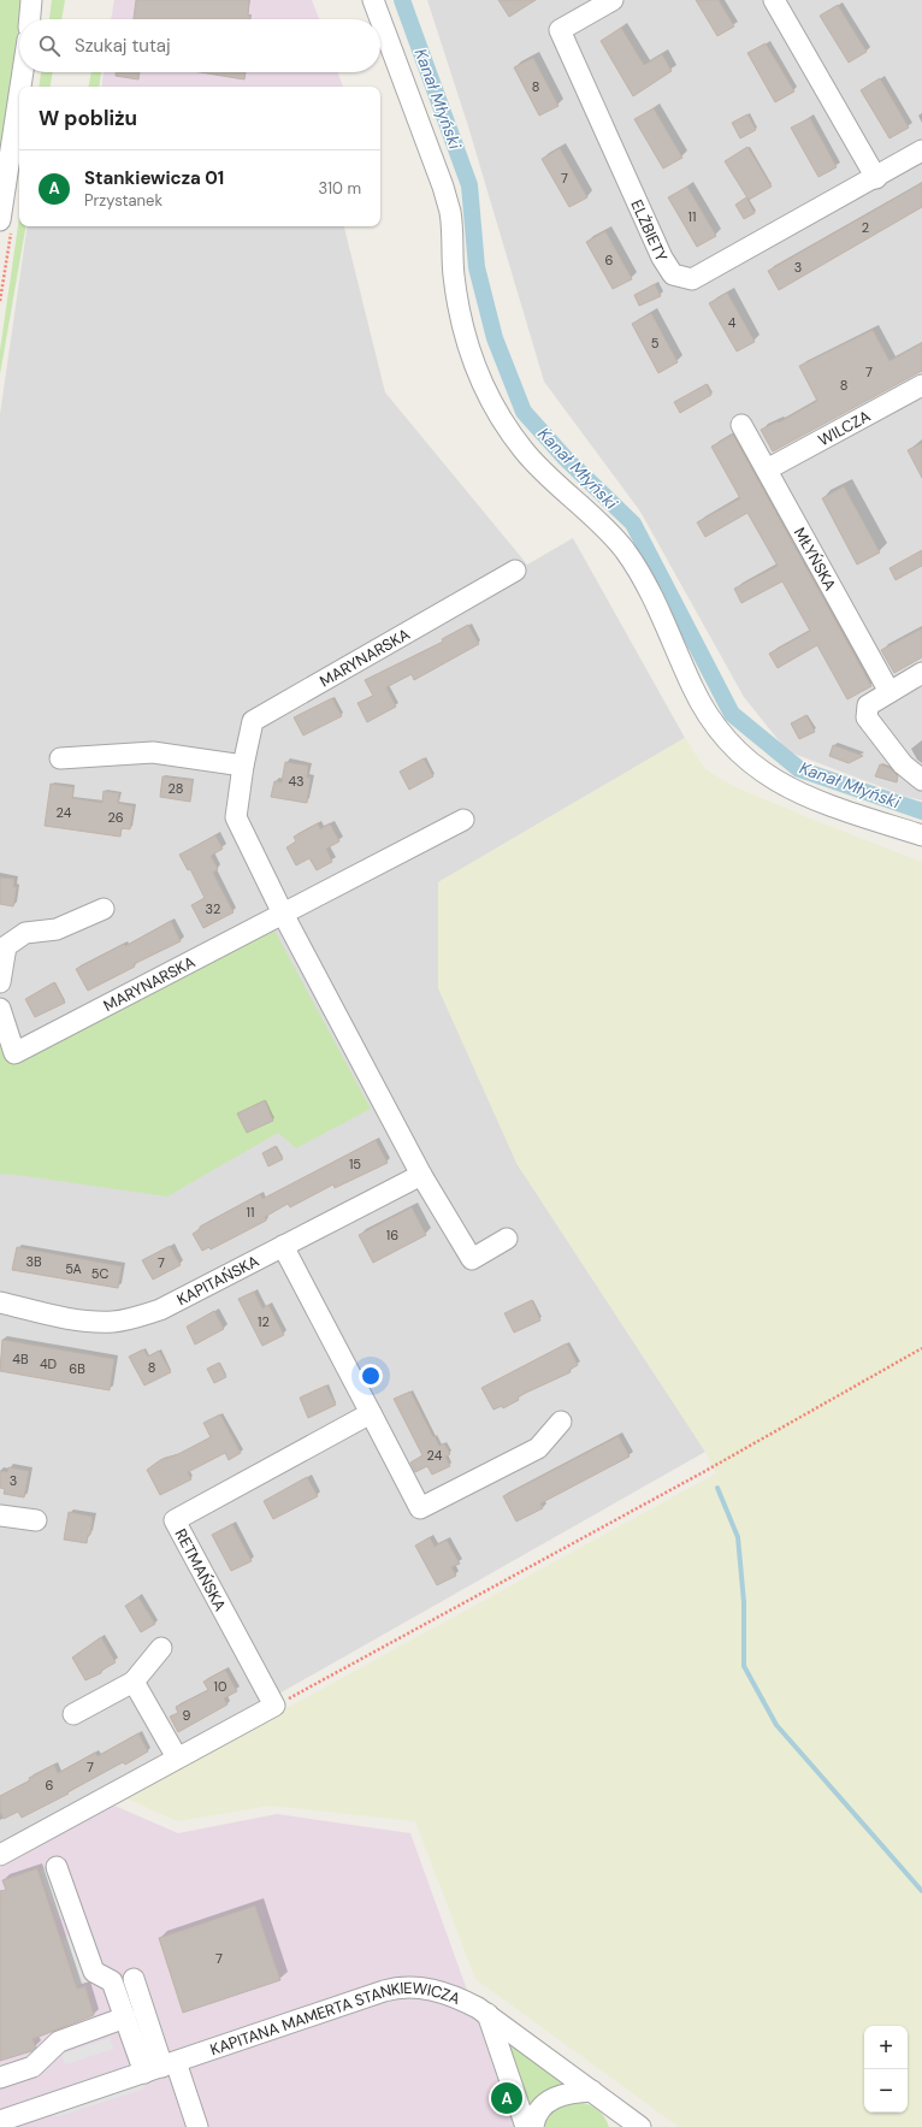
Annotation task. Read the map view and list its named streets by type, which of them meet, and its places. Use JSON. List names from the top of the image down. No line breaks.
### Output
{"streets":{"street":["ELŻBIETY","WILCZA","MŁYŃSKA","MARYNARSKA","KAPITAŃSKA","RETMAŃSKA","KAPITANA MAMERTA STANKIEWICZA"]},"crossings":[["WILCZA","MŁYŃSKA"]],"water":["Kanał Młyński"],"house_numbers":["8","7","11","2","6","3","4","5","7","8","43","28","24","26","32","15","11","16","3B","7","5A","5C","12","4B","4D","8","6B","24","3","10","9","7","6","7"],"page":{"search":"Szukaj tutaj","heading":"W pobliżu","list":[{"mark":"A","name":"Stankiewicza 01","note":"Przystanek","value":"310 m"}],"map_buttons":["+","−"],"pins":"A"}}
